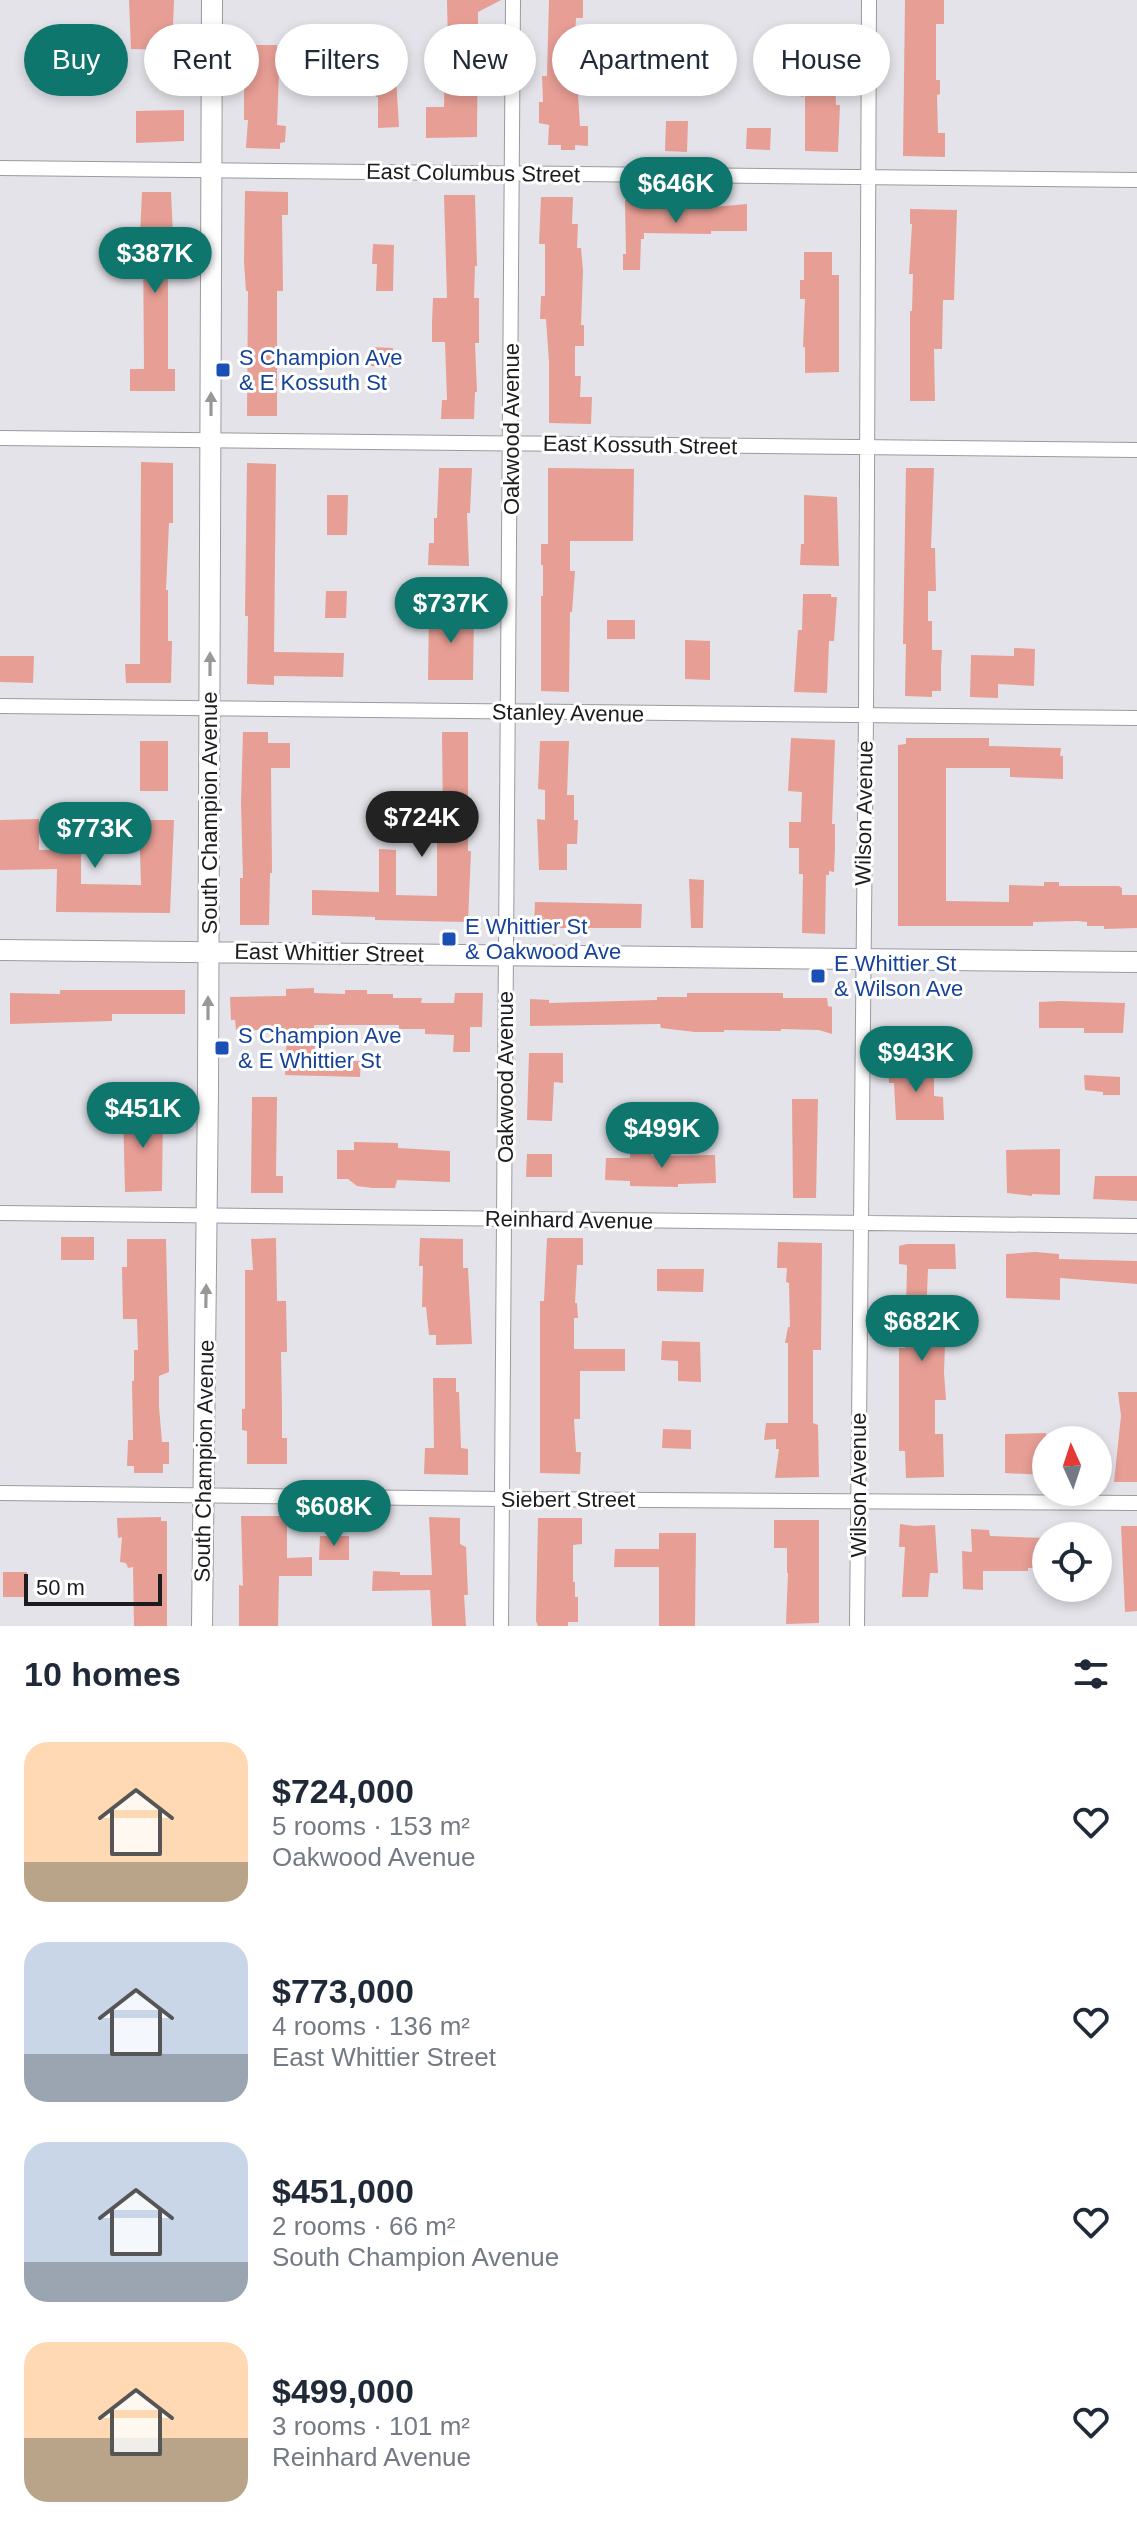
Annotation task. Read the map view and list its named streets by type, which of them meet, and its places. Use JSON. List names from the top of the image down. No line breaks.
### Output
{"streets":{"street":["East Columbus Street","Oakwood Avenue","East Kossuth Street","Stanley Avenue","South Champion Avenue","Wilson Avenue","East Whittier Street","Reinhard Avenue","Siebert Street"]},"crossings":[["East Columbus Street","Oakwood Avenue"],["East Columbus Street","South Champion Avenue"],["East Columbus Street","Wilson Avenue"],["Oakwood Avenue","East Kossuth Street"],["Oakwood Avenue","Stanley Avenue"],["Oakwood Avenue","East Whittier Street"],["Oakwood Avenue","Reinhard Avenue"],["Oakwood Avenue","Siebert Street"],["East Kossuth Street","South Champion Avenue"],["East Kossuth Street","Wilson Avenue"],["Stanley Avenue","South Champion Avenue"],["Stanley Avenue","Wilson Avenue"],["South Champion Avenue","East Whittier Street"],["South Champion Avenue","Reinhard Avenue"],["South Champion Avenue","Siebert Street"],["Wilson Avenue","East Whittier Street"],["Wilson Avenue","Reinhard Avenue"],["Wilson Avenue","Siebert Street"]],"one_way":["South Champion Avenue"],"places":{"transit":["S Champion Ave & E Kossuth St","E Whittier St & Oakwood Ave","E Whittier St & Wilson Ave","S Champion Ave & E Whittier St"]},"scale_bar":"50 m","north":"top","page":{"chip":["Buy","Rent","Filters","New","Apartment","House"],"price":["$646K","$387K","$737K","$724K","$773K","$943K","$451K","$499K","$682K","$608K"],"scale":"50 m","heading":"10 homes","list":[{"name":"$724,000","note":"5 rooms · 153 m² · Oakwood Avenue"},{"name":"$773,000","note":"4 rooms · 136 m² · East Whittier Street"},{"name":"$451,000","note":"2 rooms · 66 m² · South Champion Avenue"},{"name":"$499,000","note":"3 rooms · 101 m² · Reinhard Avenue"}]}}
